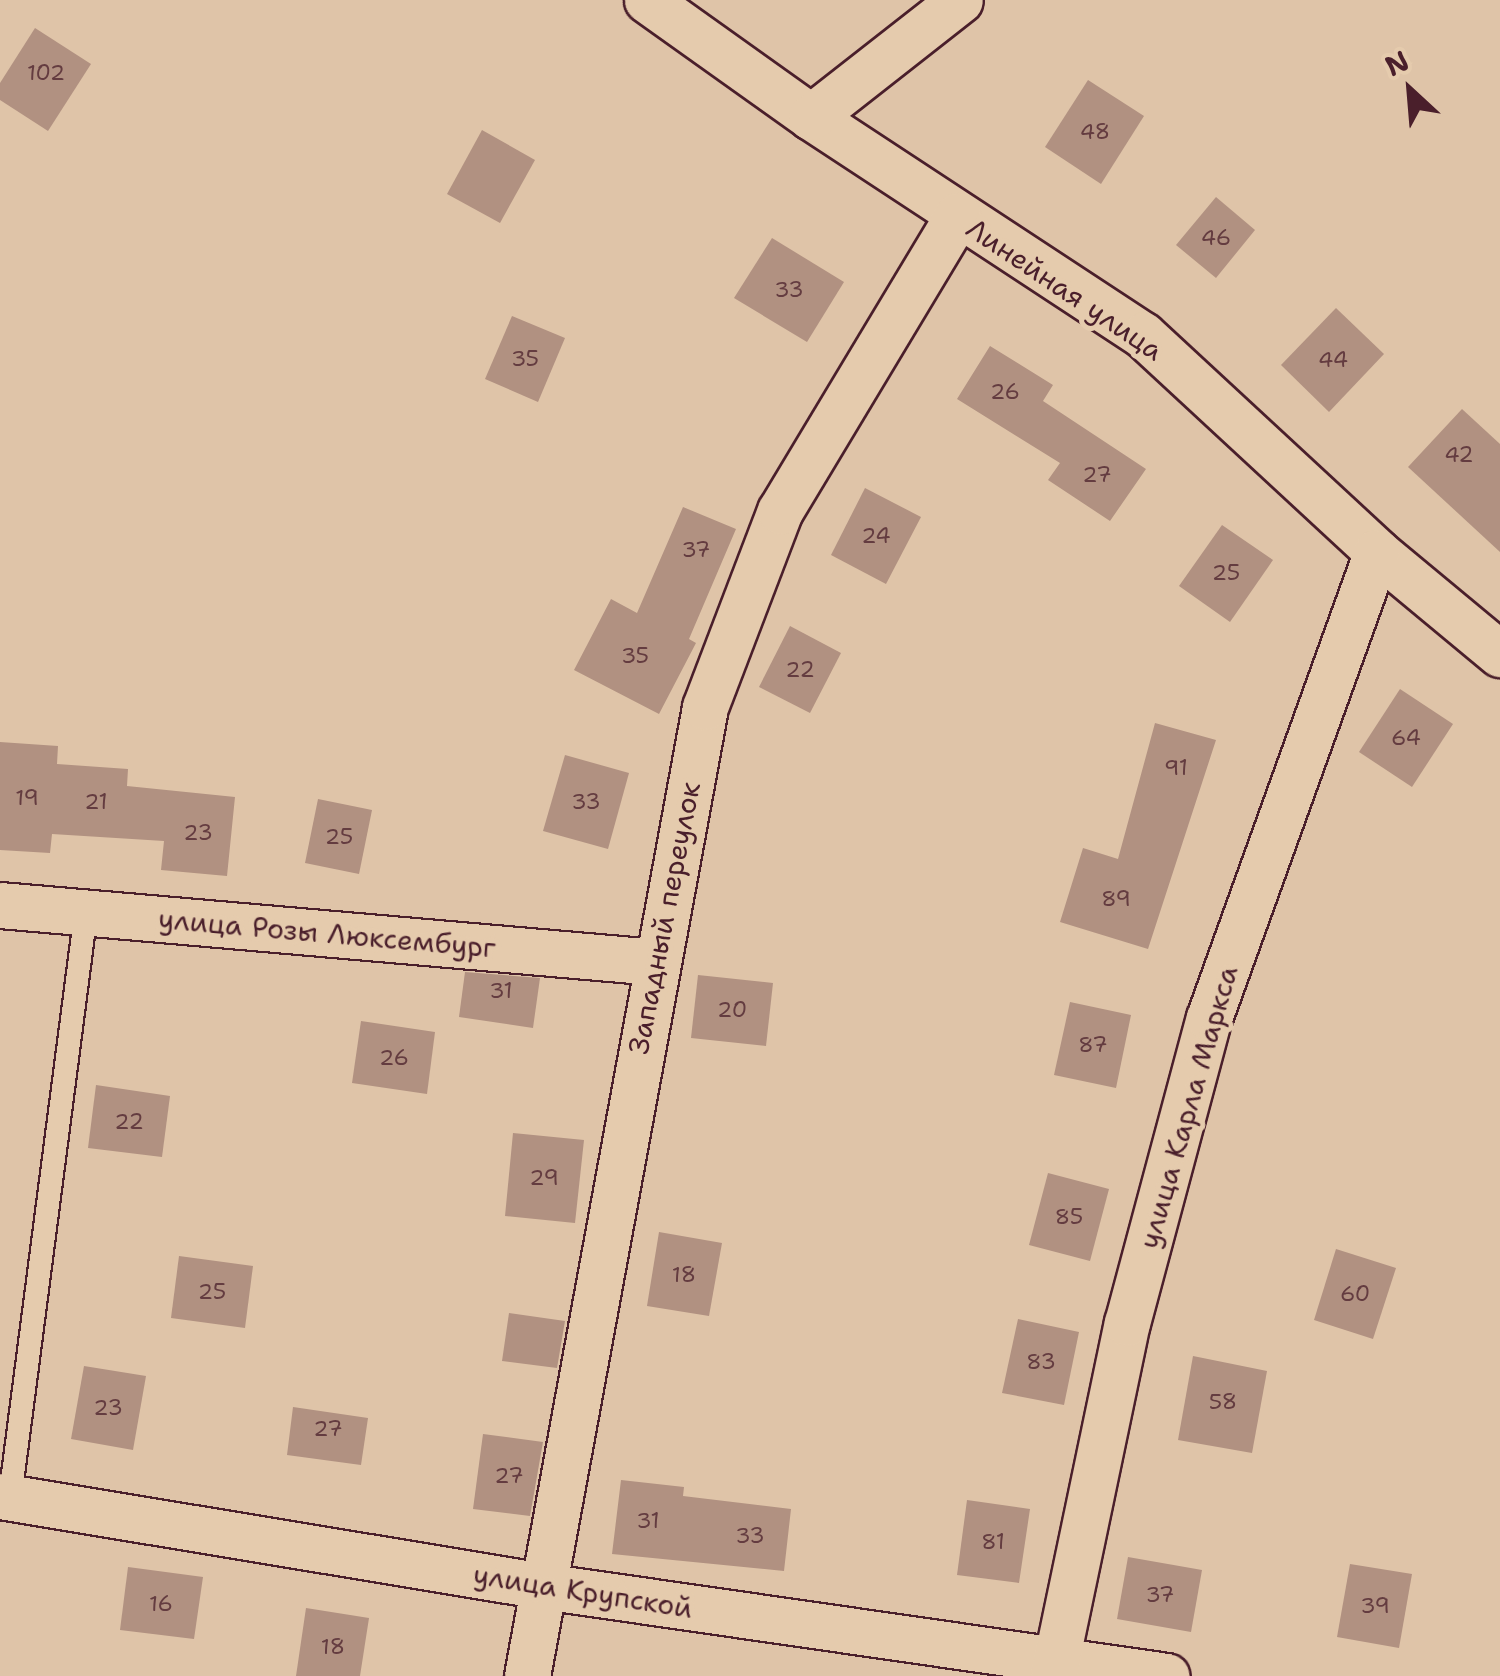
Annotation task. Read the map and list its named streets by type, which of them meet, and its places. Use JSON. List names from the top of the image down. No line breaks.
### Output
{"streets":{"street":["Линейная улица","Западный переулок","улица Розы Люксембург","улица Карла Маркса","улица Крупской"]},"crossings":[["Линейная улица","Западный переулок"],["Линейная улица","улица Карла Маркса"],["Западный переулок","улица Розы Люксембург"],["Западный переулок","улица Крупской"],["улица Карла Маркса","улица Крупской"]],"house_numbers":["102","48","46","33","35","44","26","42","27","24","37","25","35","22","64","91","19","21","33","23","25","89","31","20","87","26","22","29","85","18","25","60","83","58","23","27","27","31","33","81","37","16","39","18"],"north":"top left"}
